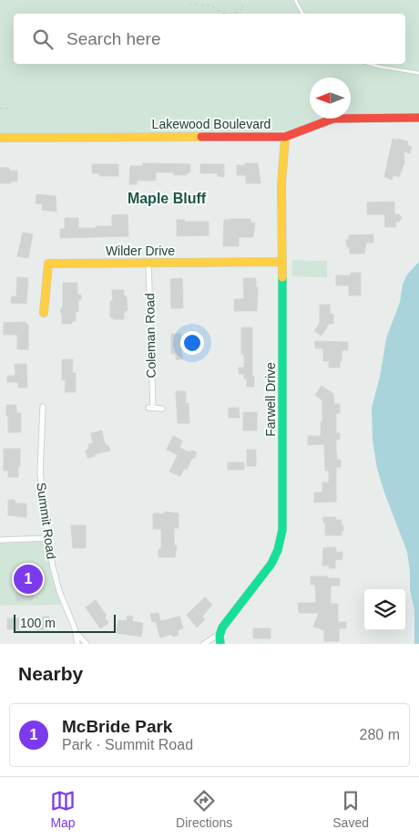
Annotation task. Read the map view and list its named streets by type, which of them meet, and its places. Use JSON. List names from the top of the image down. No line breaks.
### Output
{"streets":{"street":["Lakewood Boulevard","Wilder Drive","Coleman Road","Farwell Drive","Summit Road"]},"crossings":[["Lakewood Boulevard","Farwell Drive"],["Wilder Drive","Coleman Road"],["Wilder Drive","Farwell Drive"]],"districts":["Maple Bluff"],"scale_bar":"100 m","north":"left","page":{"search":"Search here","pins":"1","scale":"100 m","heading":"Nearby","list":[{"mark":"1","name":"McBride Park","note":"Park · Summit Road","value":"280 m"}],"nav":["Map","Directions","Saved"]}}
